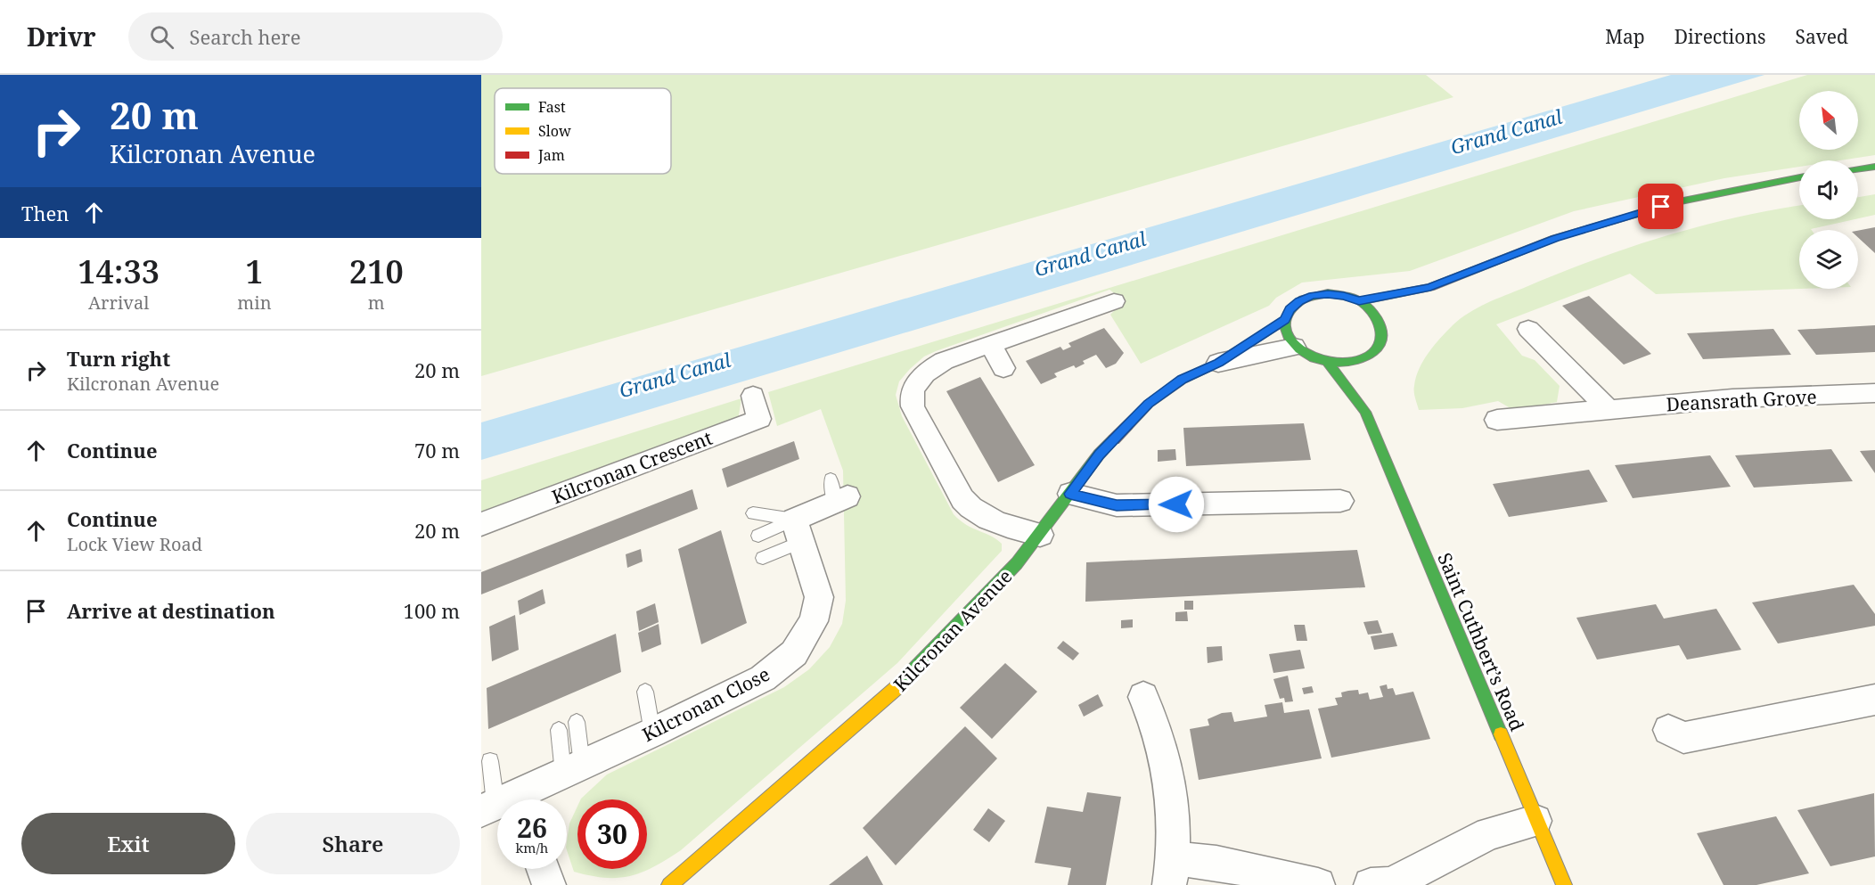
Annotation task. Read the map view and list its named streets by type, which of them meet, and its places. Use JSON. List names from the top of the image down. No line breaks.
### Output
{"streets":{"street":["Deansrath Grove","Kilcronan Crescent","Kilcronan Avenue","Saint Cuthbert’s Road","Kilcronan Close"]},"crossings":[["Kilcronan Avenue","Saint Cuthbert’s Road"]],"water":["Grand Canal"],"legend":["Fast","Slow","Jam"],"north":"top left","page":{"header":"Drivr","search":"Search here","nav":["Map","Directions","Saved"],"turn":["20 m","Kilcronan Avenue"],"then":"Then","eta":["14:33","Arrival","1","min","210","m"],"list":[{"name":"Turn right","note":"Kilcronan Avenue","value":"20 m"},{"name":"Continue","value":"70 m"},{"name":"Continue","note":"Lock View Road","value":"20 m"},{"name":"Arrive at destination","value":"100 m"}],"speed":"26 km/h","limit":"30","buttons":["Exit","Share"]}}
